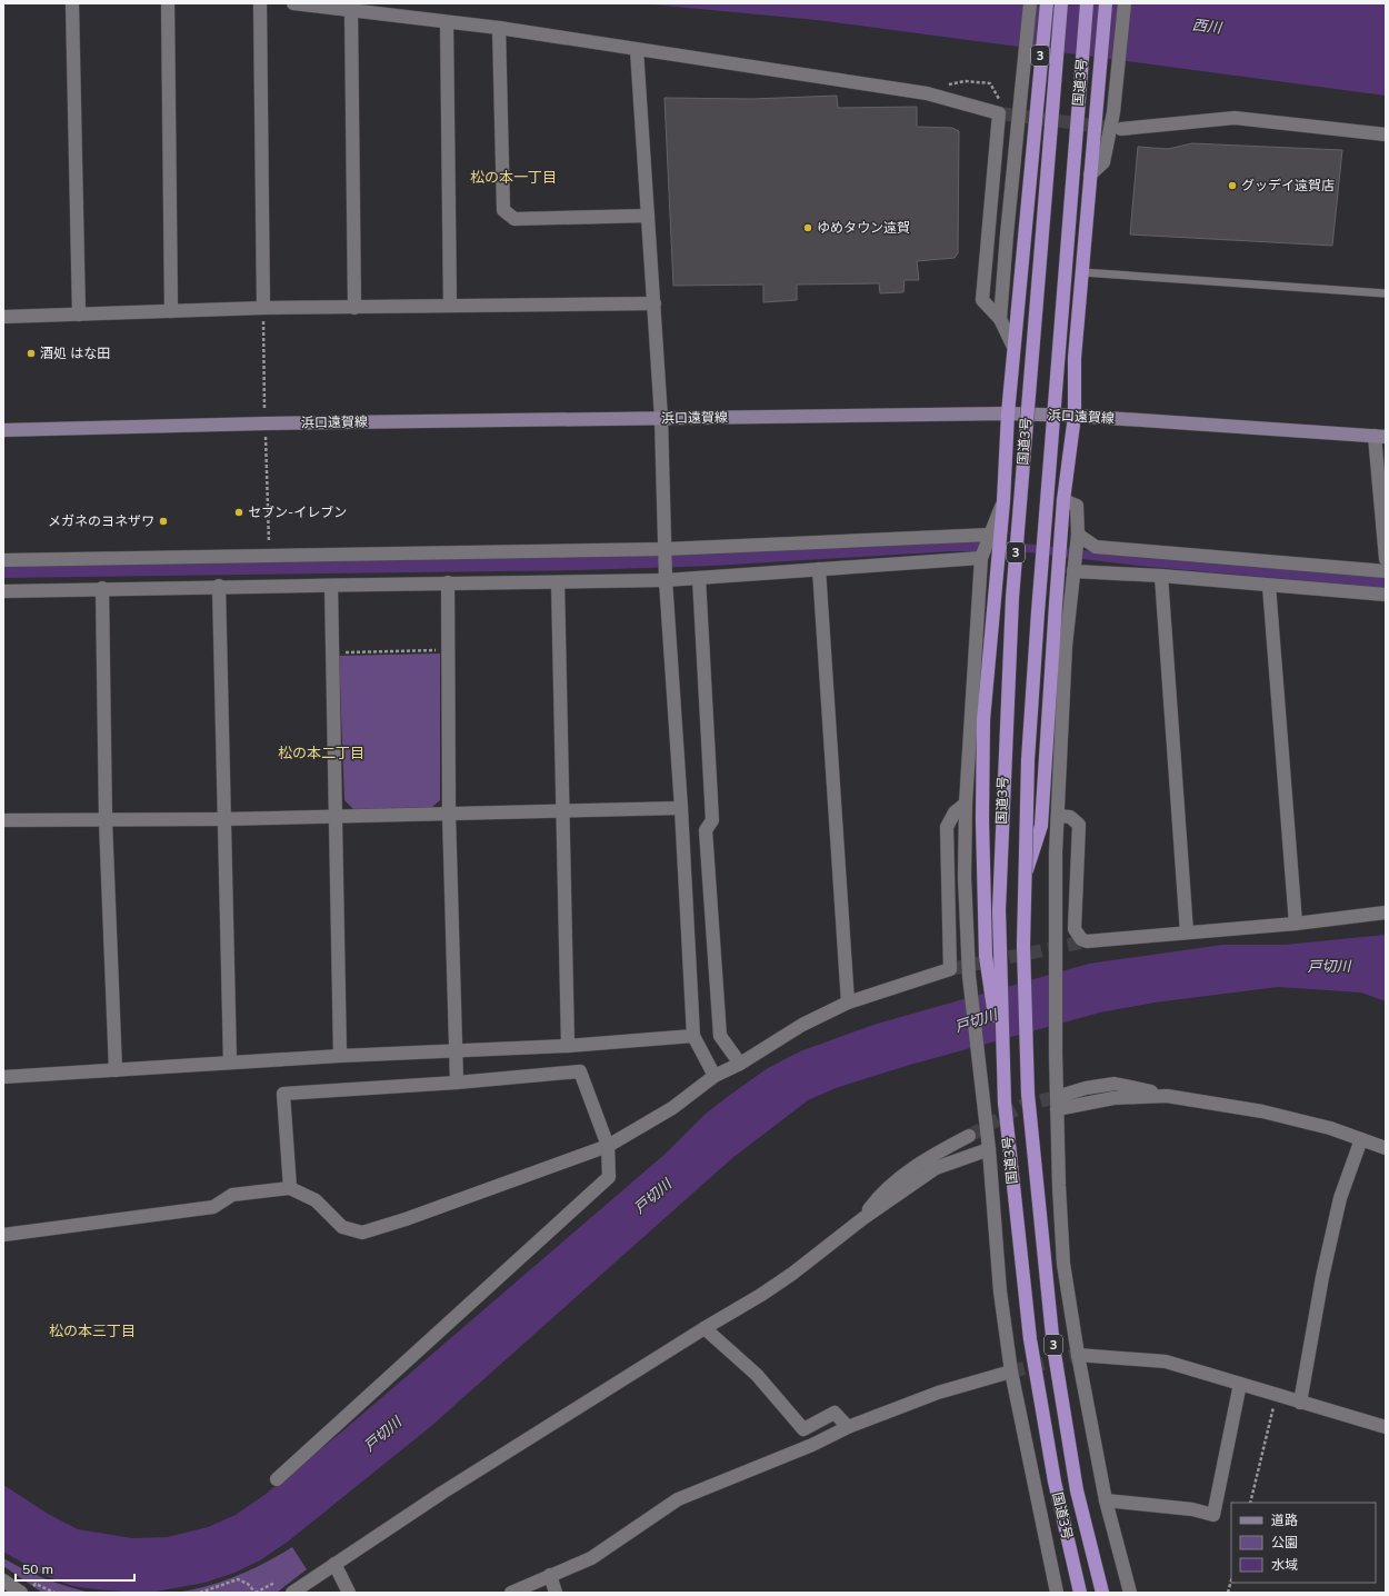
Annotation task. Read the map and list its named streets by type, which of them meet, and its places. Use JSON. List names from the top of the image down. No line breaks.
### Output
{"streets":{"highway":["3","国道3号"],"main road":["浜口遠賀線"]},"districts":["松の本一丁目","松の本二丁目","松の本三丁目"],"water":["西川","戸切川"],"places":["グッデイ遠賀店","ゆめタウン遠賀","酒処 はな田","セブン-イレブン","メガネのヨネザワ"],"legend":["道路","公園","水域"],"scale_bar":"50 m"}
